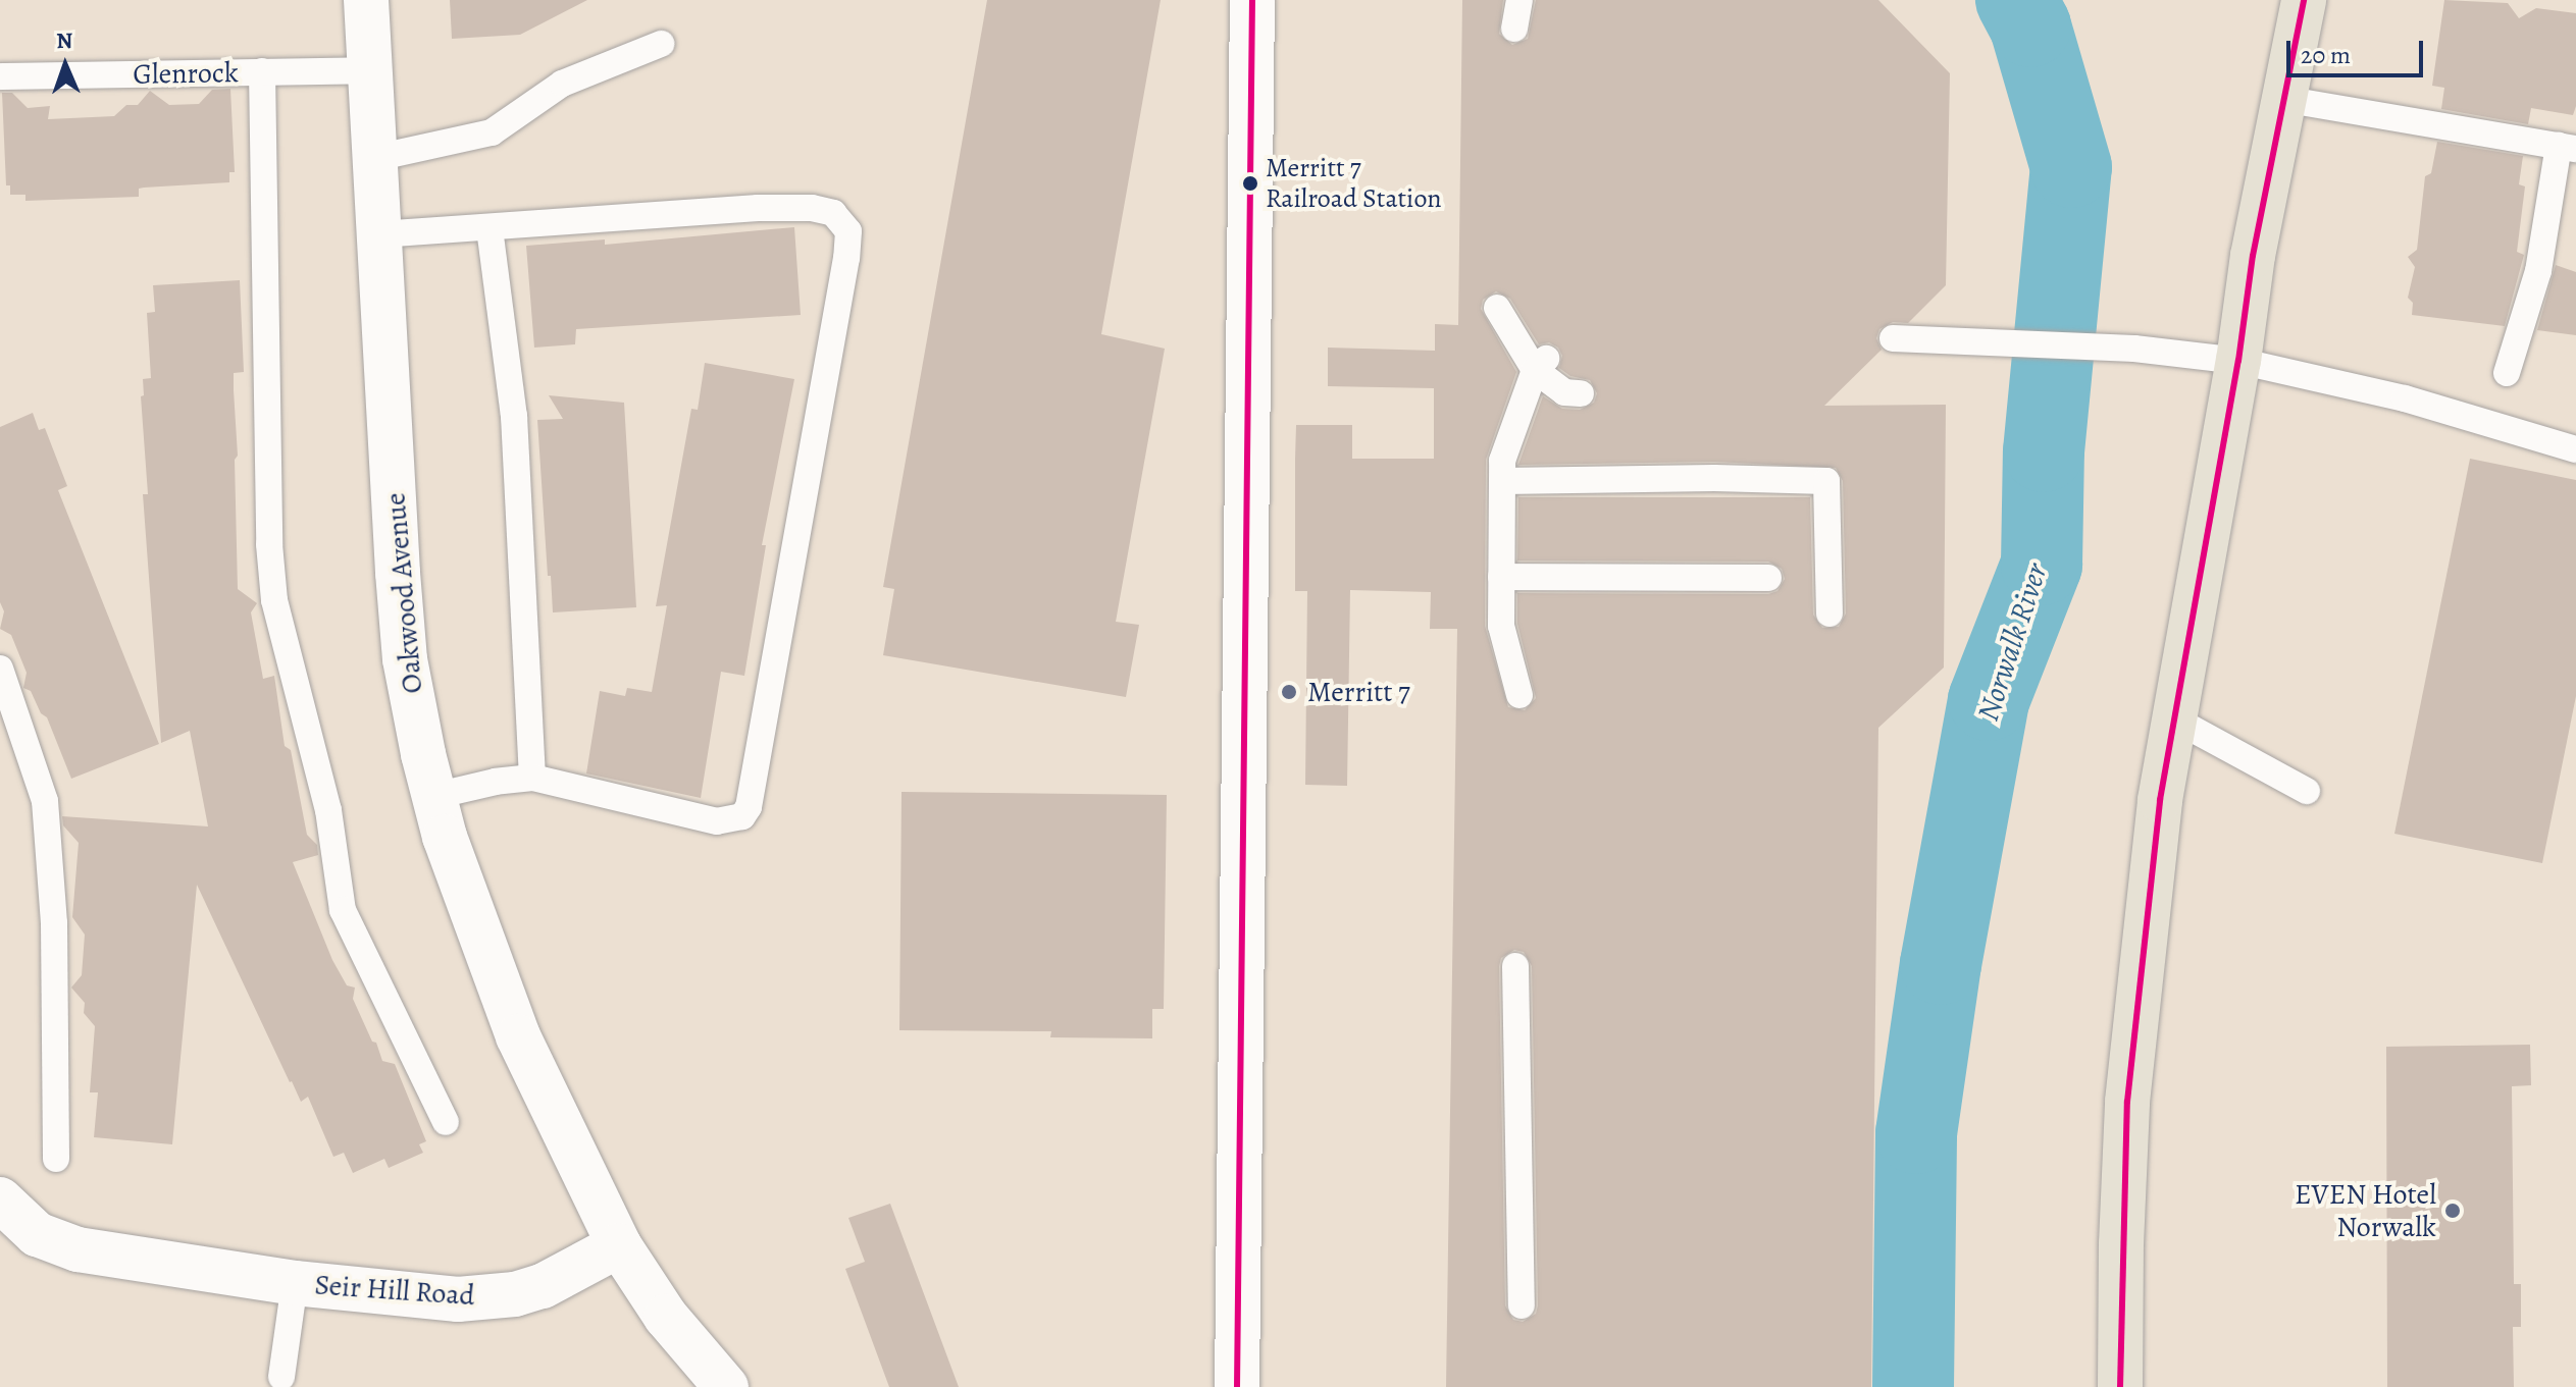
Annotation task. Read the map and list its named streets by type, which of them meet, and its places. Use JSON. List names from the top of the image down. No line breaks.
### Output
{"streets":{"street":["Oakwood Avenue","Seir Hill Road"],"lane":["Glenrock"]},"crossings":[["Glenrock","Oakwood Avenue"],["Oakwood Avenue","Seir Hill Road"]],"water":["Norwalk River"],"places":["Merritt 7 Railroad Station","Merritt 7","EVEN Hotel Norwalk"],"scale_bar":"20 m","north":"top"}
